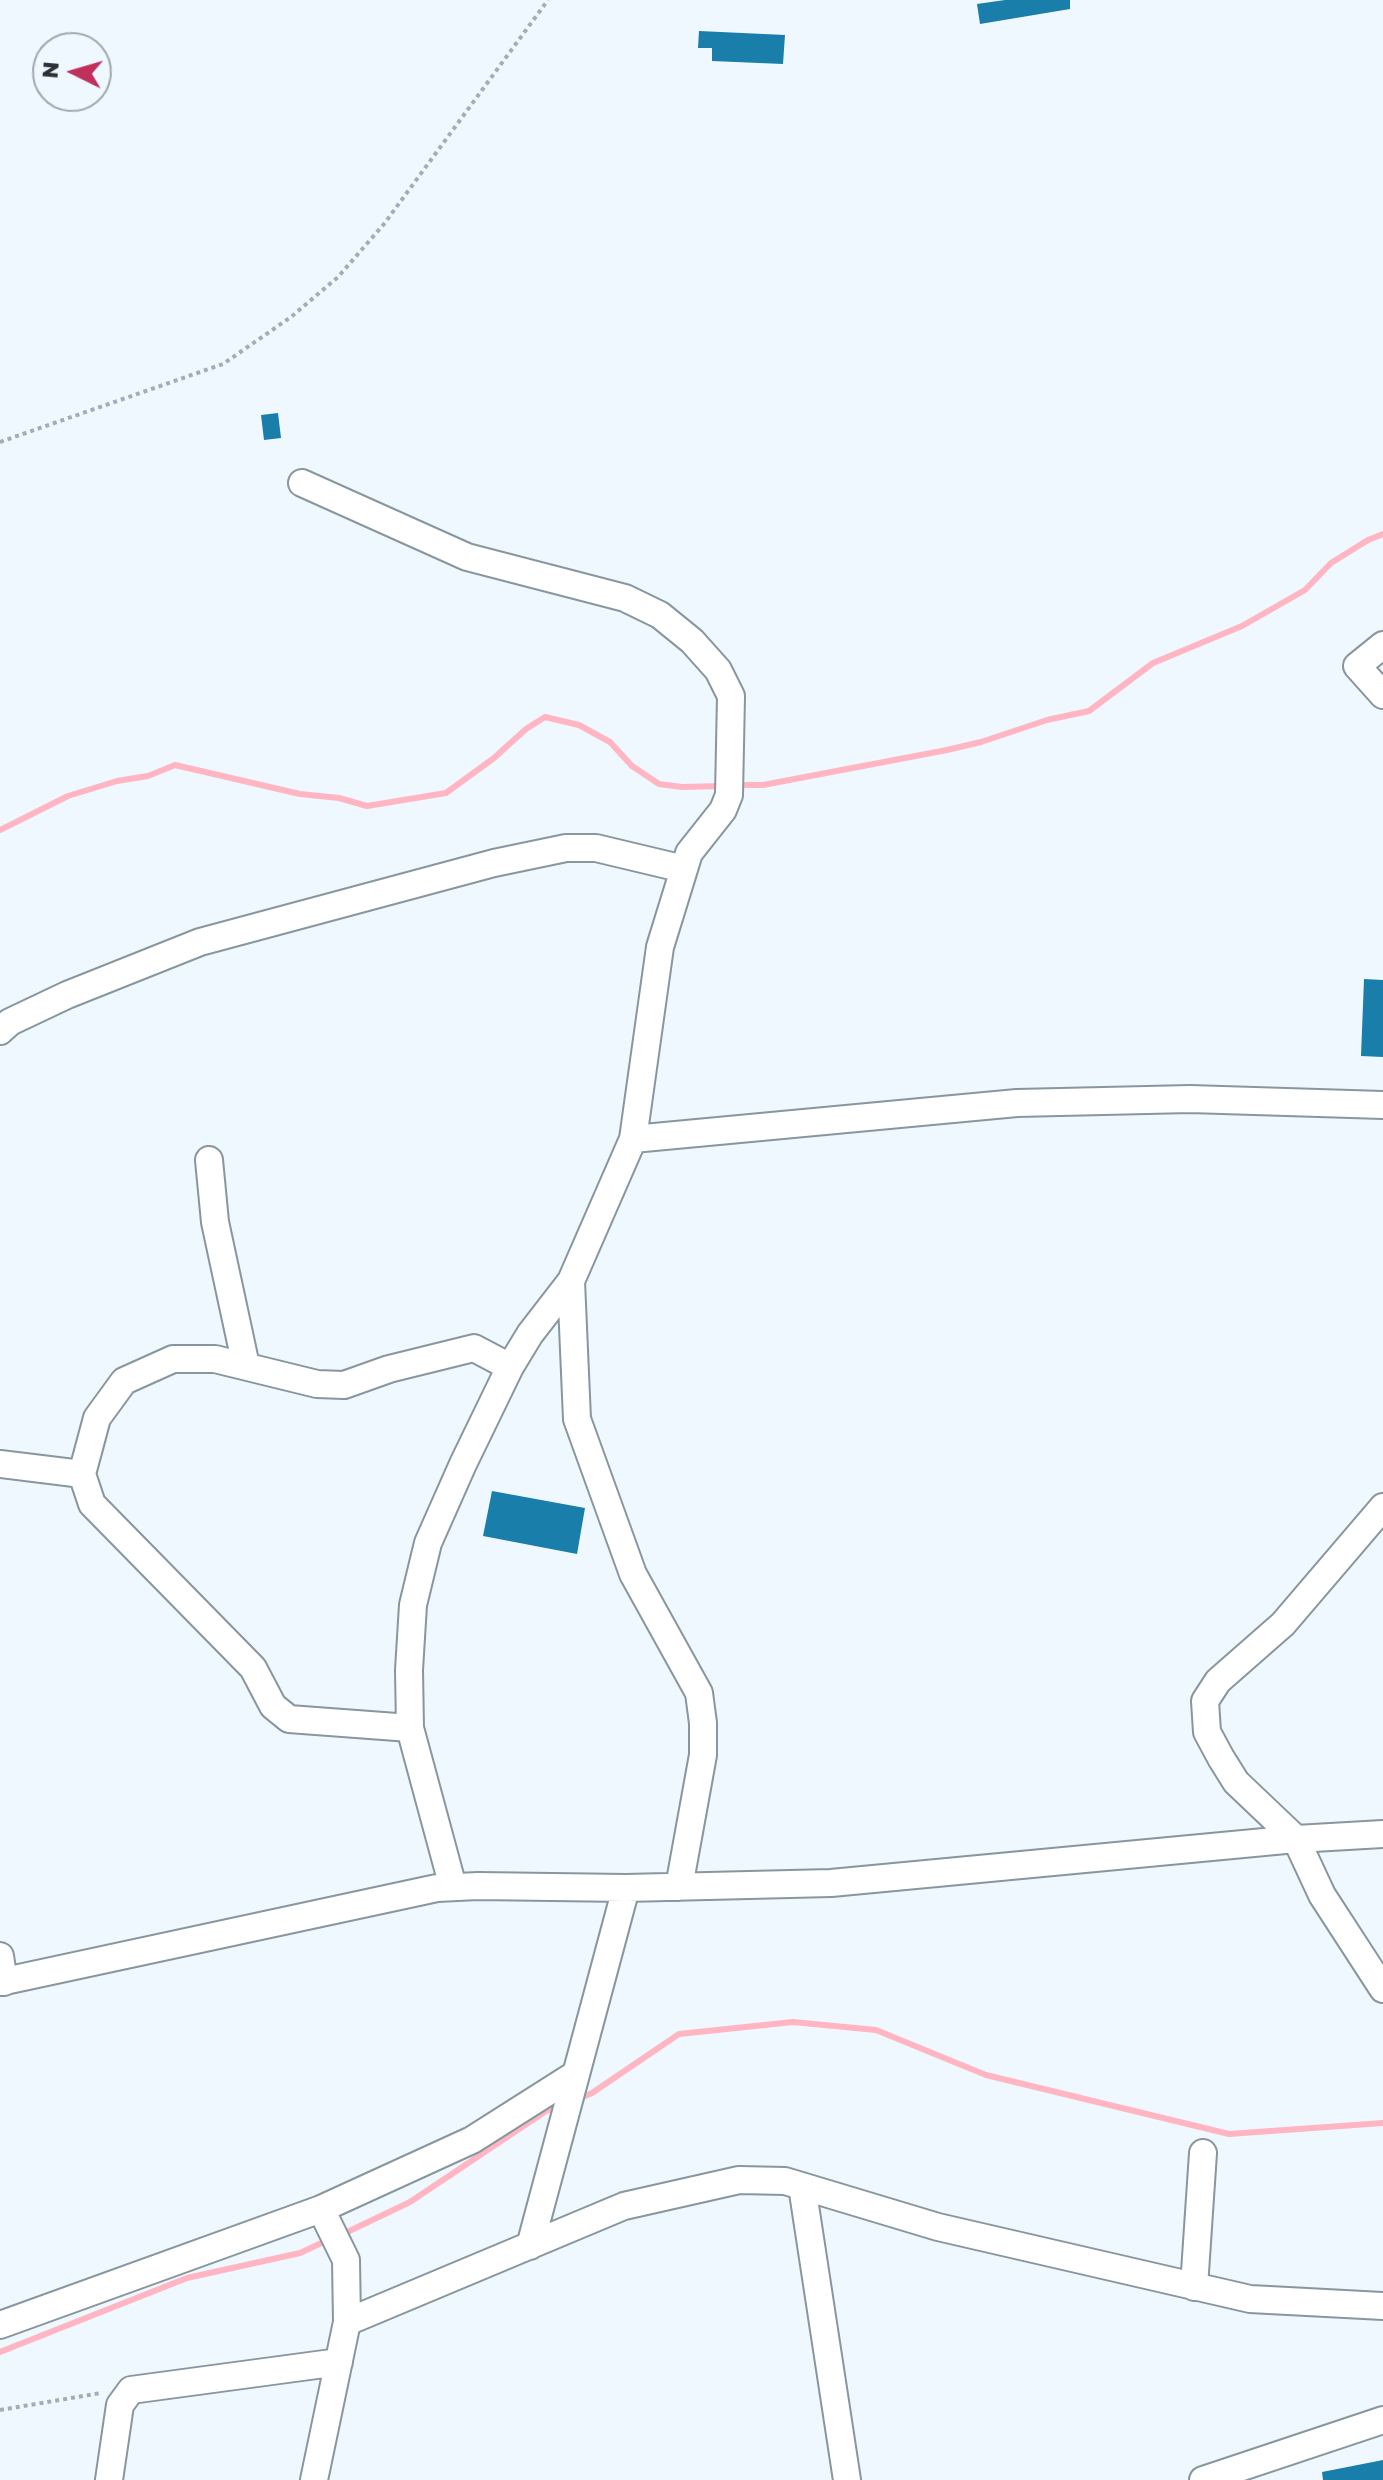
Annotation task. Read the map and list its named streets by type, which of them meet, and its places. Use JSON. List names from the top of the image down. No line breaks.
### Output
{"north":"left"}
